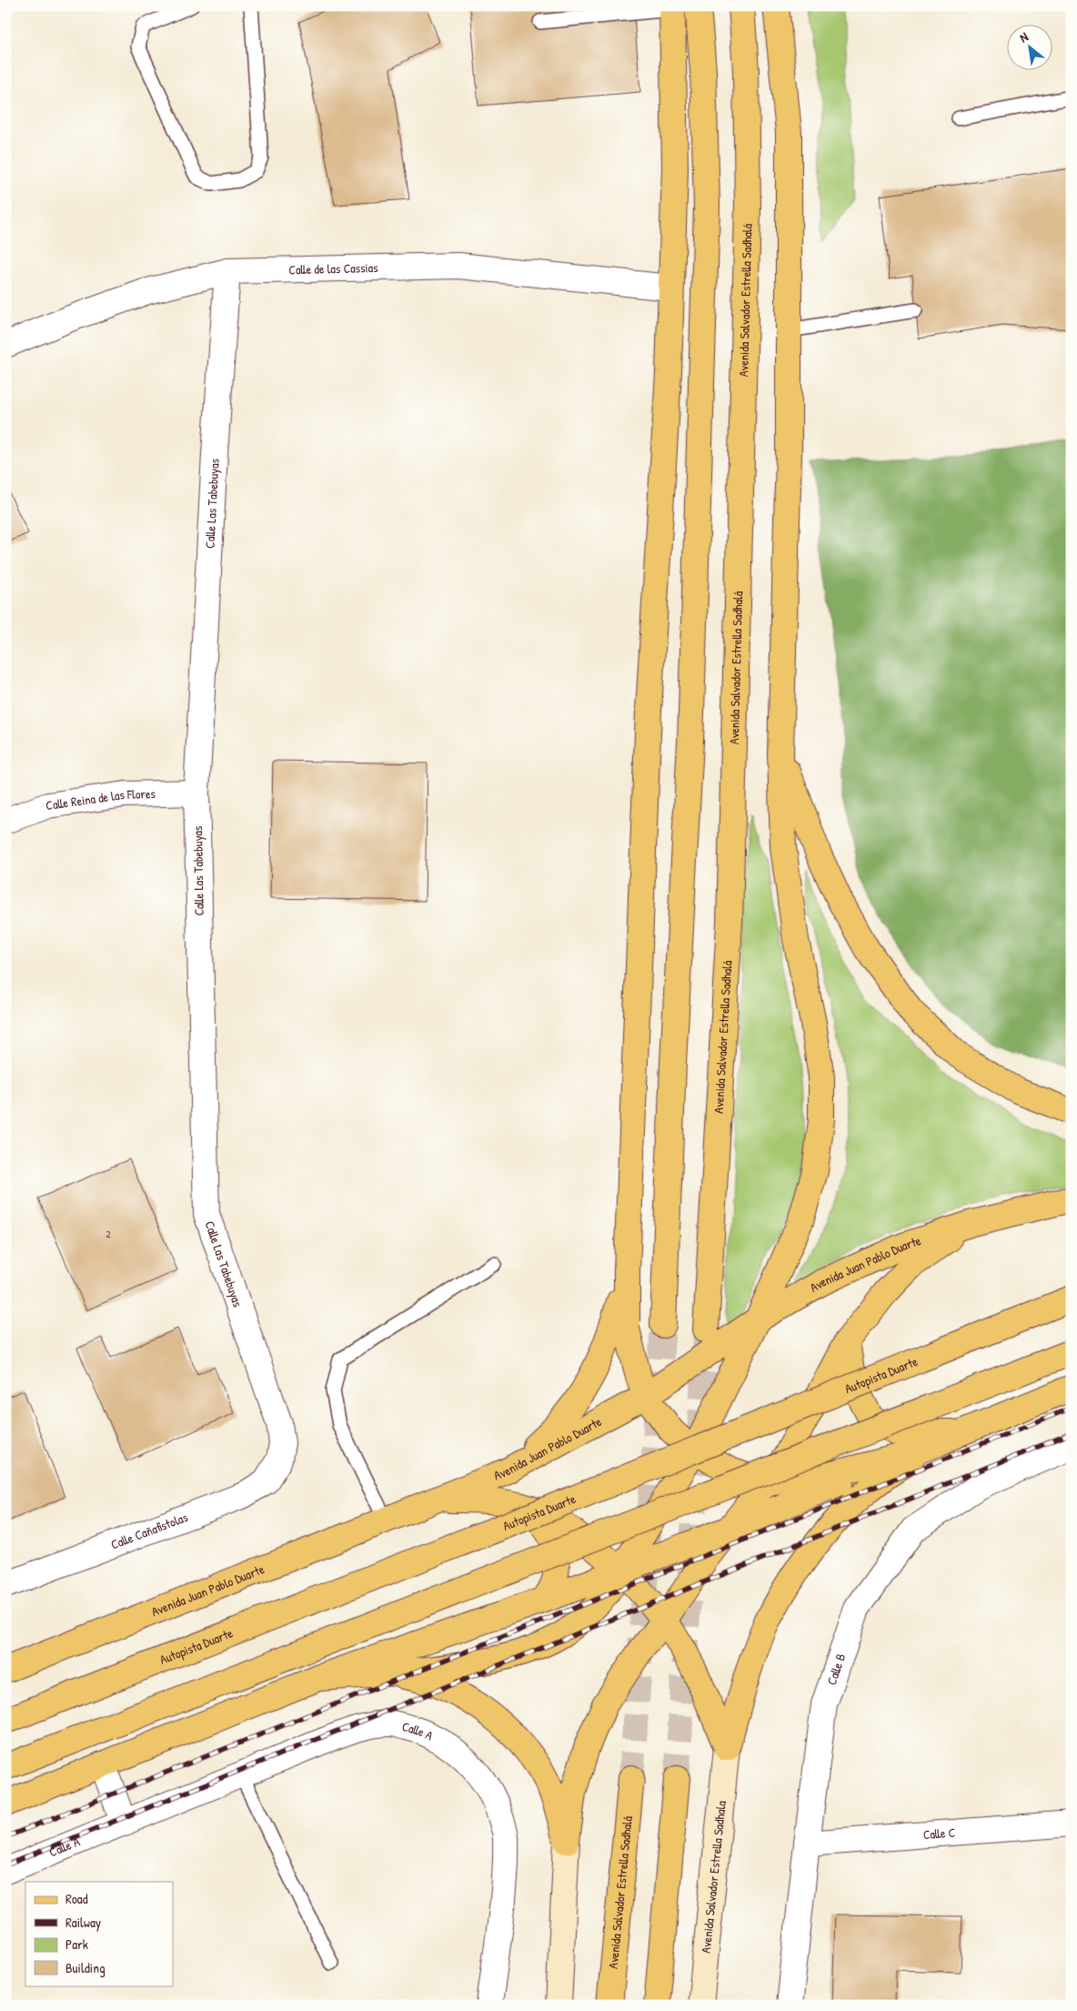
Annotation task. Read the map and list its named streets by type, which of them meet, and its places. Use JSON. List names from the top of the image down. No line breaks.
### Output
{"streets":{"main road":["Avenida Salvador Estrella Sadhalá","Avenida Juan Pablo Duarte","Autopista Duarte","Avenida Salvador Estrella Sadhala"],"street":["Calle de las Cassias","Calle Las Tabebuyas","Calle Reina de las Flores","Calle Cañafistolas","Calle B","Calle A","Calle C"]},"crossings":[["Calle de las Cassias","Calle Las Tabebuyas"],["Calle Las Tabebuyas","Calle Reina de las Flores"],["Calle Las Tabebuyas","Calle Cañafistolas"],["Calle B","Calle C"]],"house_numbers":["2"],"legend":["Road","Railway","Park","Building"],"north":"top left"}
